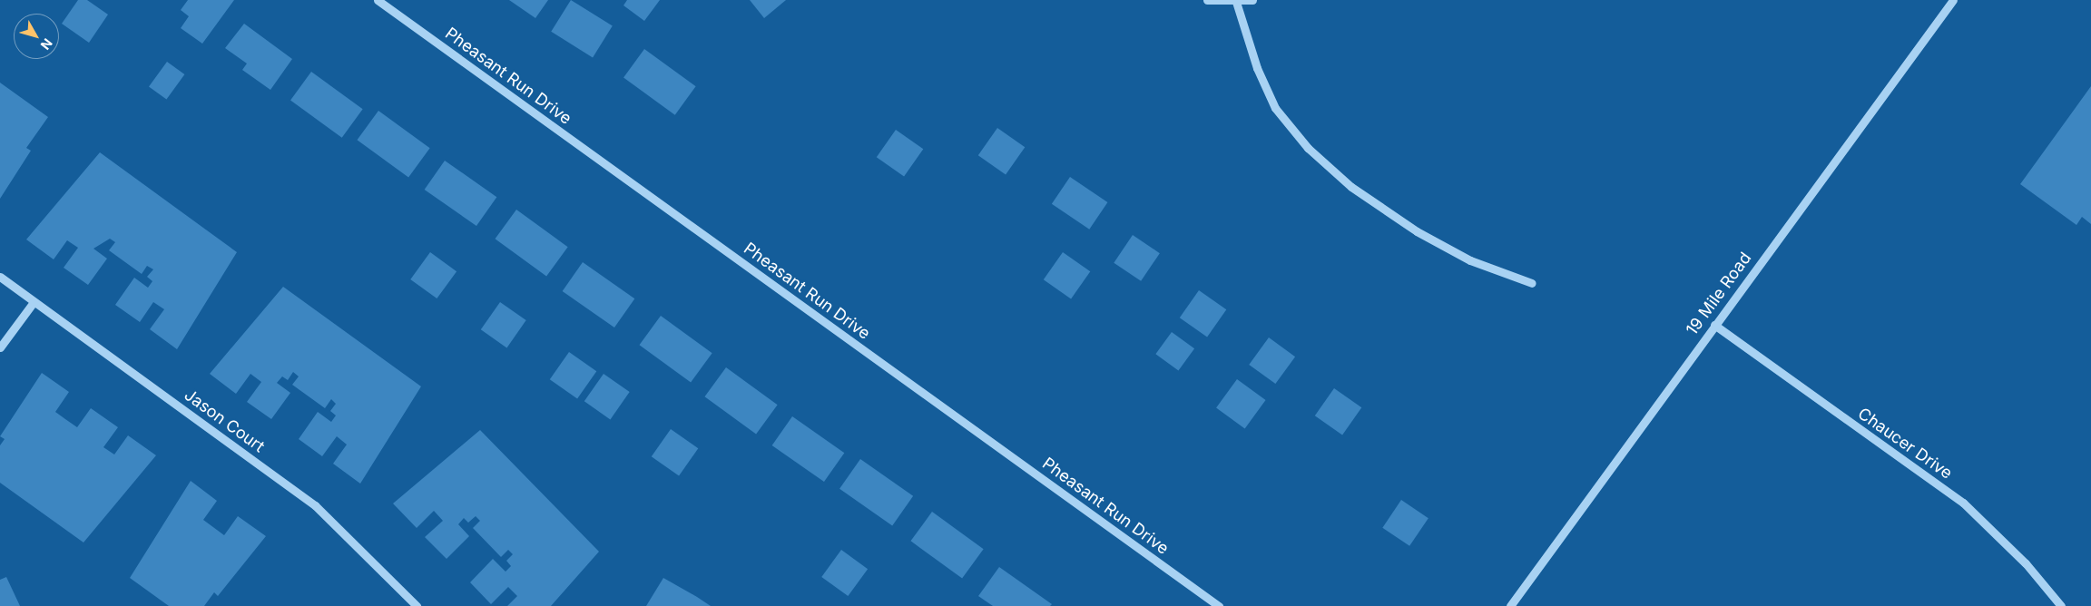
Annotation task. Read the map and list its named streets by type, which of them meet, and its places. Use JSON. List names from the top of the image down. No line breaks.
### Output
{"streets":{"street":["Pheasant Run Drive","19 Mile Road","Jason Court","Chaucer Drive"]},"crossings":[["19 Mile Road","Chaucer Drive"]],"north":"bottom right"}
